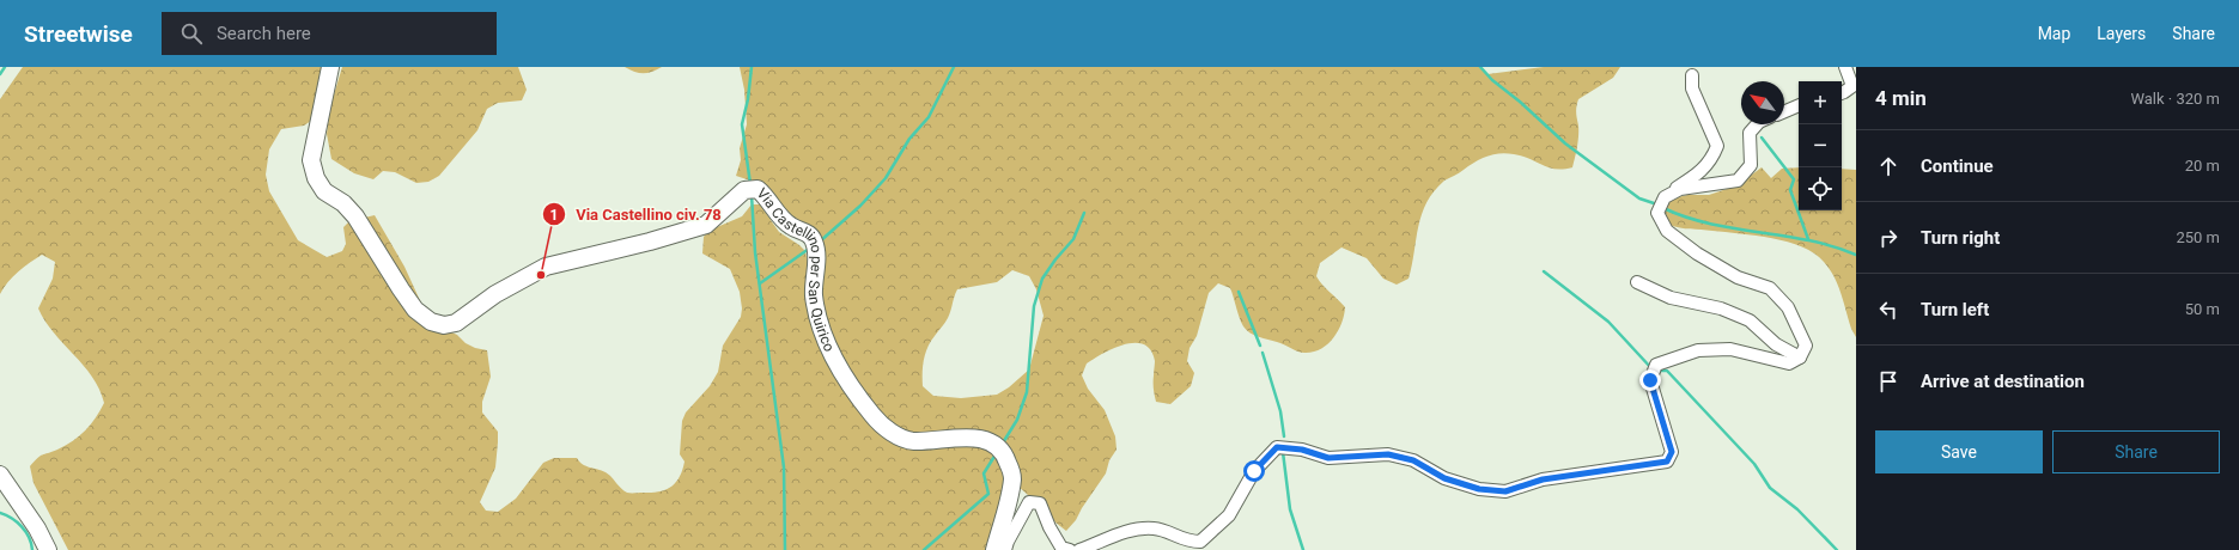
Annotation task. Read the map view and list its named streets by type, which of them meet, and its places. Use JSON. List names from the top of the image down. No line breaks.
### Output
{"streets":{"street":["Via Castellino per San Quirico"]},"places":["Via Castellino civ. 78"],"north":"top left","page":{"header":"Streetwise","search":"Search here","nav":["Map","Layers","Share"],"heading":["4 min","Walk · 320 m"],"map_buttons":["+","−"],"list":[["Continue","20 m"],["Turn right","250 m"],["Turn left","50 m"],"Arrive at destination"],"buttons":["Save","Share"]}}
